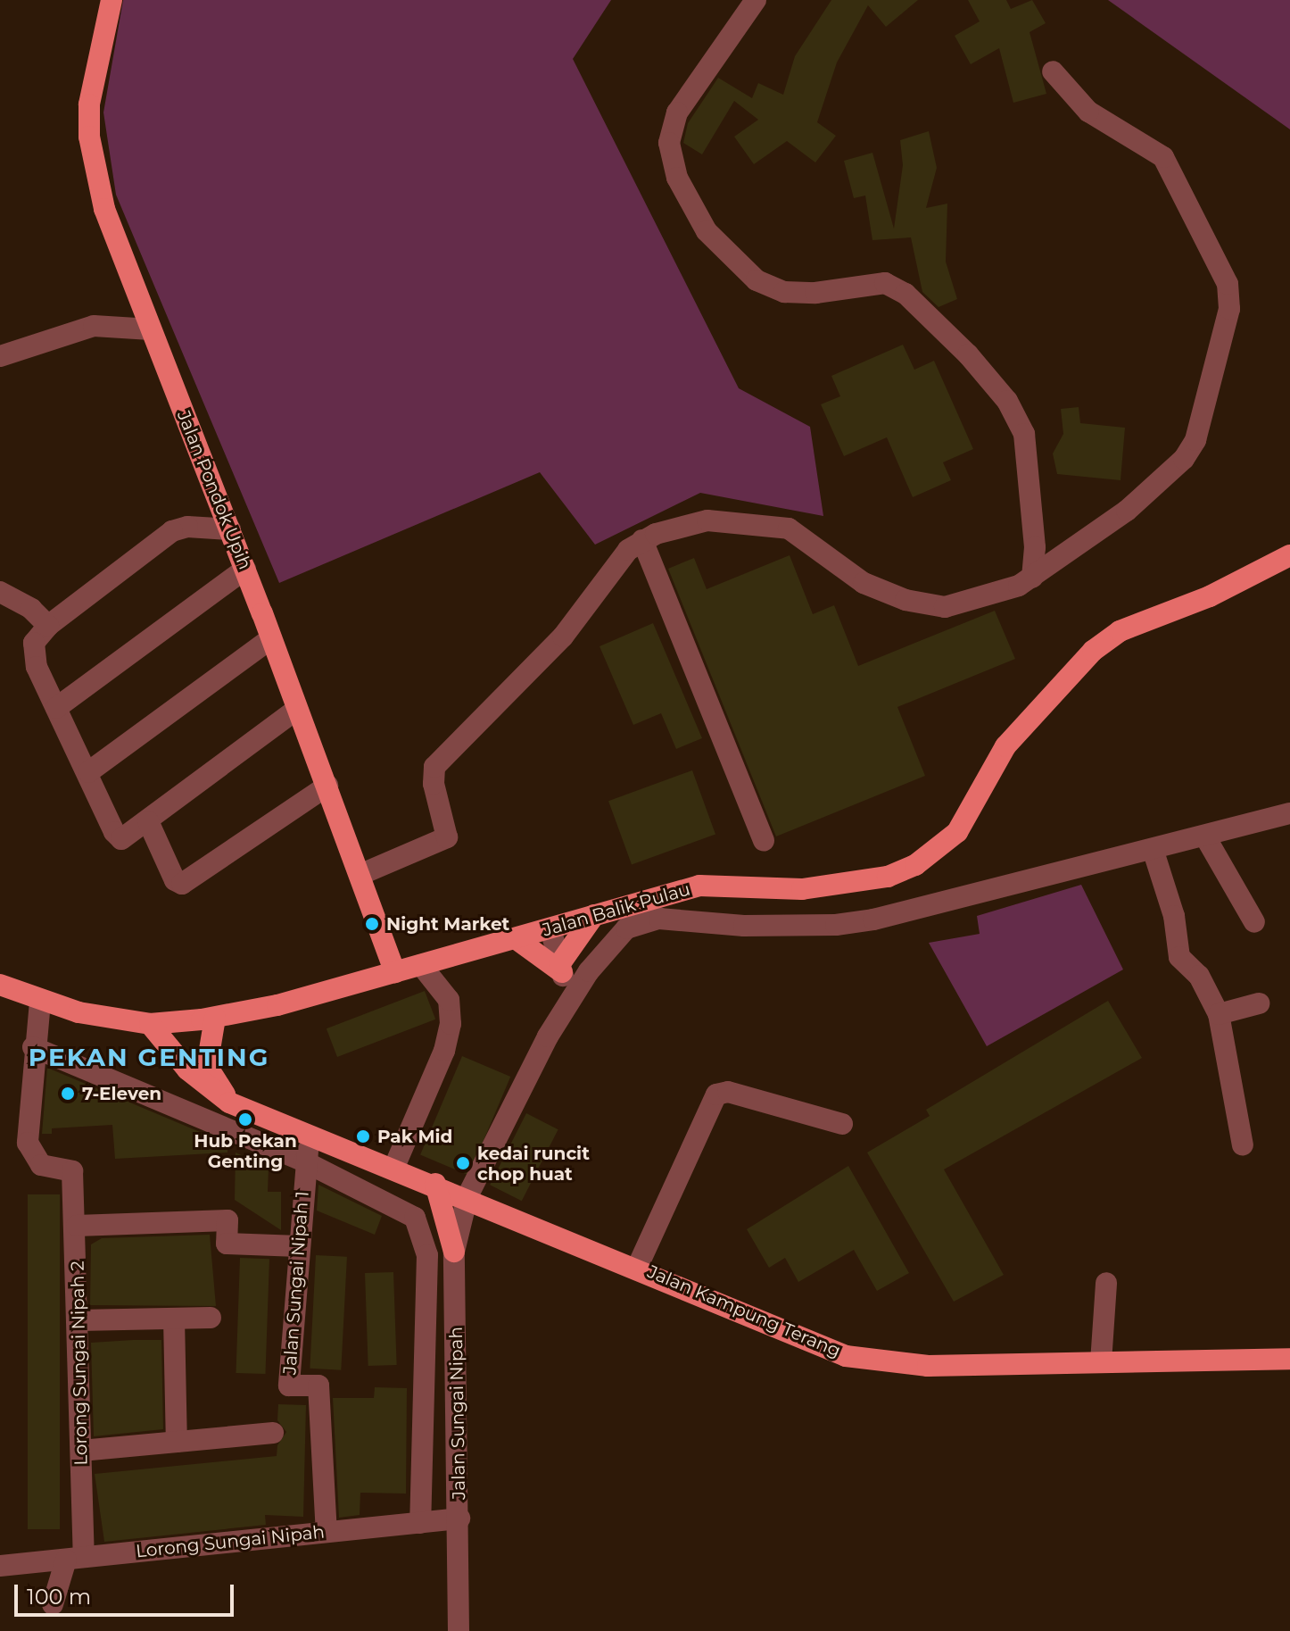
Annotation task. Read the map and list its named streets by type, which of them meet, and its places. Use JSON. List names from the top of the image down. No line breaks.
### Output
{"streets":{"main road":["Jalan Pondok Upih","Jalan Balik Pulau","Jalan Kampung Terang"],"street":["Jalan Sungai Nipah 1","Lorong Sungai Nipah 2","Jalan Sungai Nipah","Lorong Sungai Nipah"]},"crossings":[["Jalan Pondok Upih","Jalan Balik Pulau"],["Jalan Balik Pulau","Jalan Kampung Terang"],["Jalan Sungai Nipah 1","Jalan Kampung Terang"],["Jalan Sungai Nipah 1","Lorong Sungai Nipah"],["Jalan Kampung Terang","Jalan Sungai Nipah"],["Lorong Sungai Nipah 2","Lorong Sungai Nipah"],["Jalan Sungai Nipah","Lorong Sungai Nipah"]],"districts":["PEKAN GENTING"],"places":["Night Market","7-Eleven","Hub Pekan Genting","Pak Mid","kedai runcit chop huat"],"scale_bar":"100 m"}
